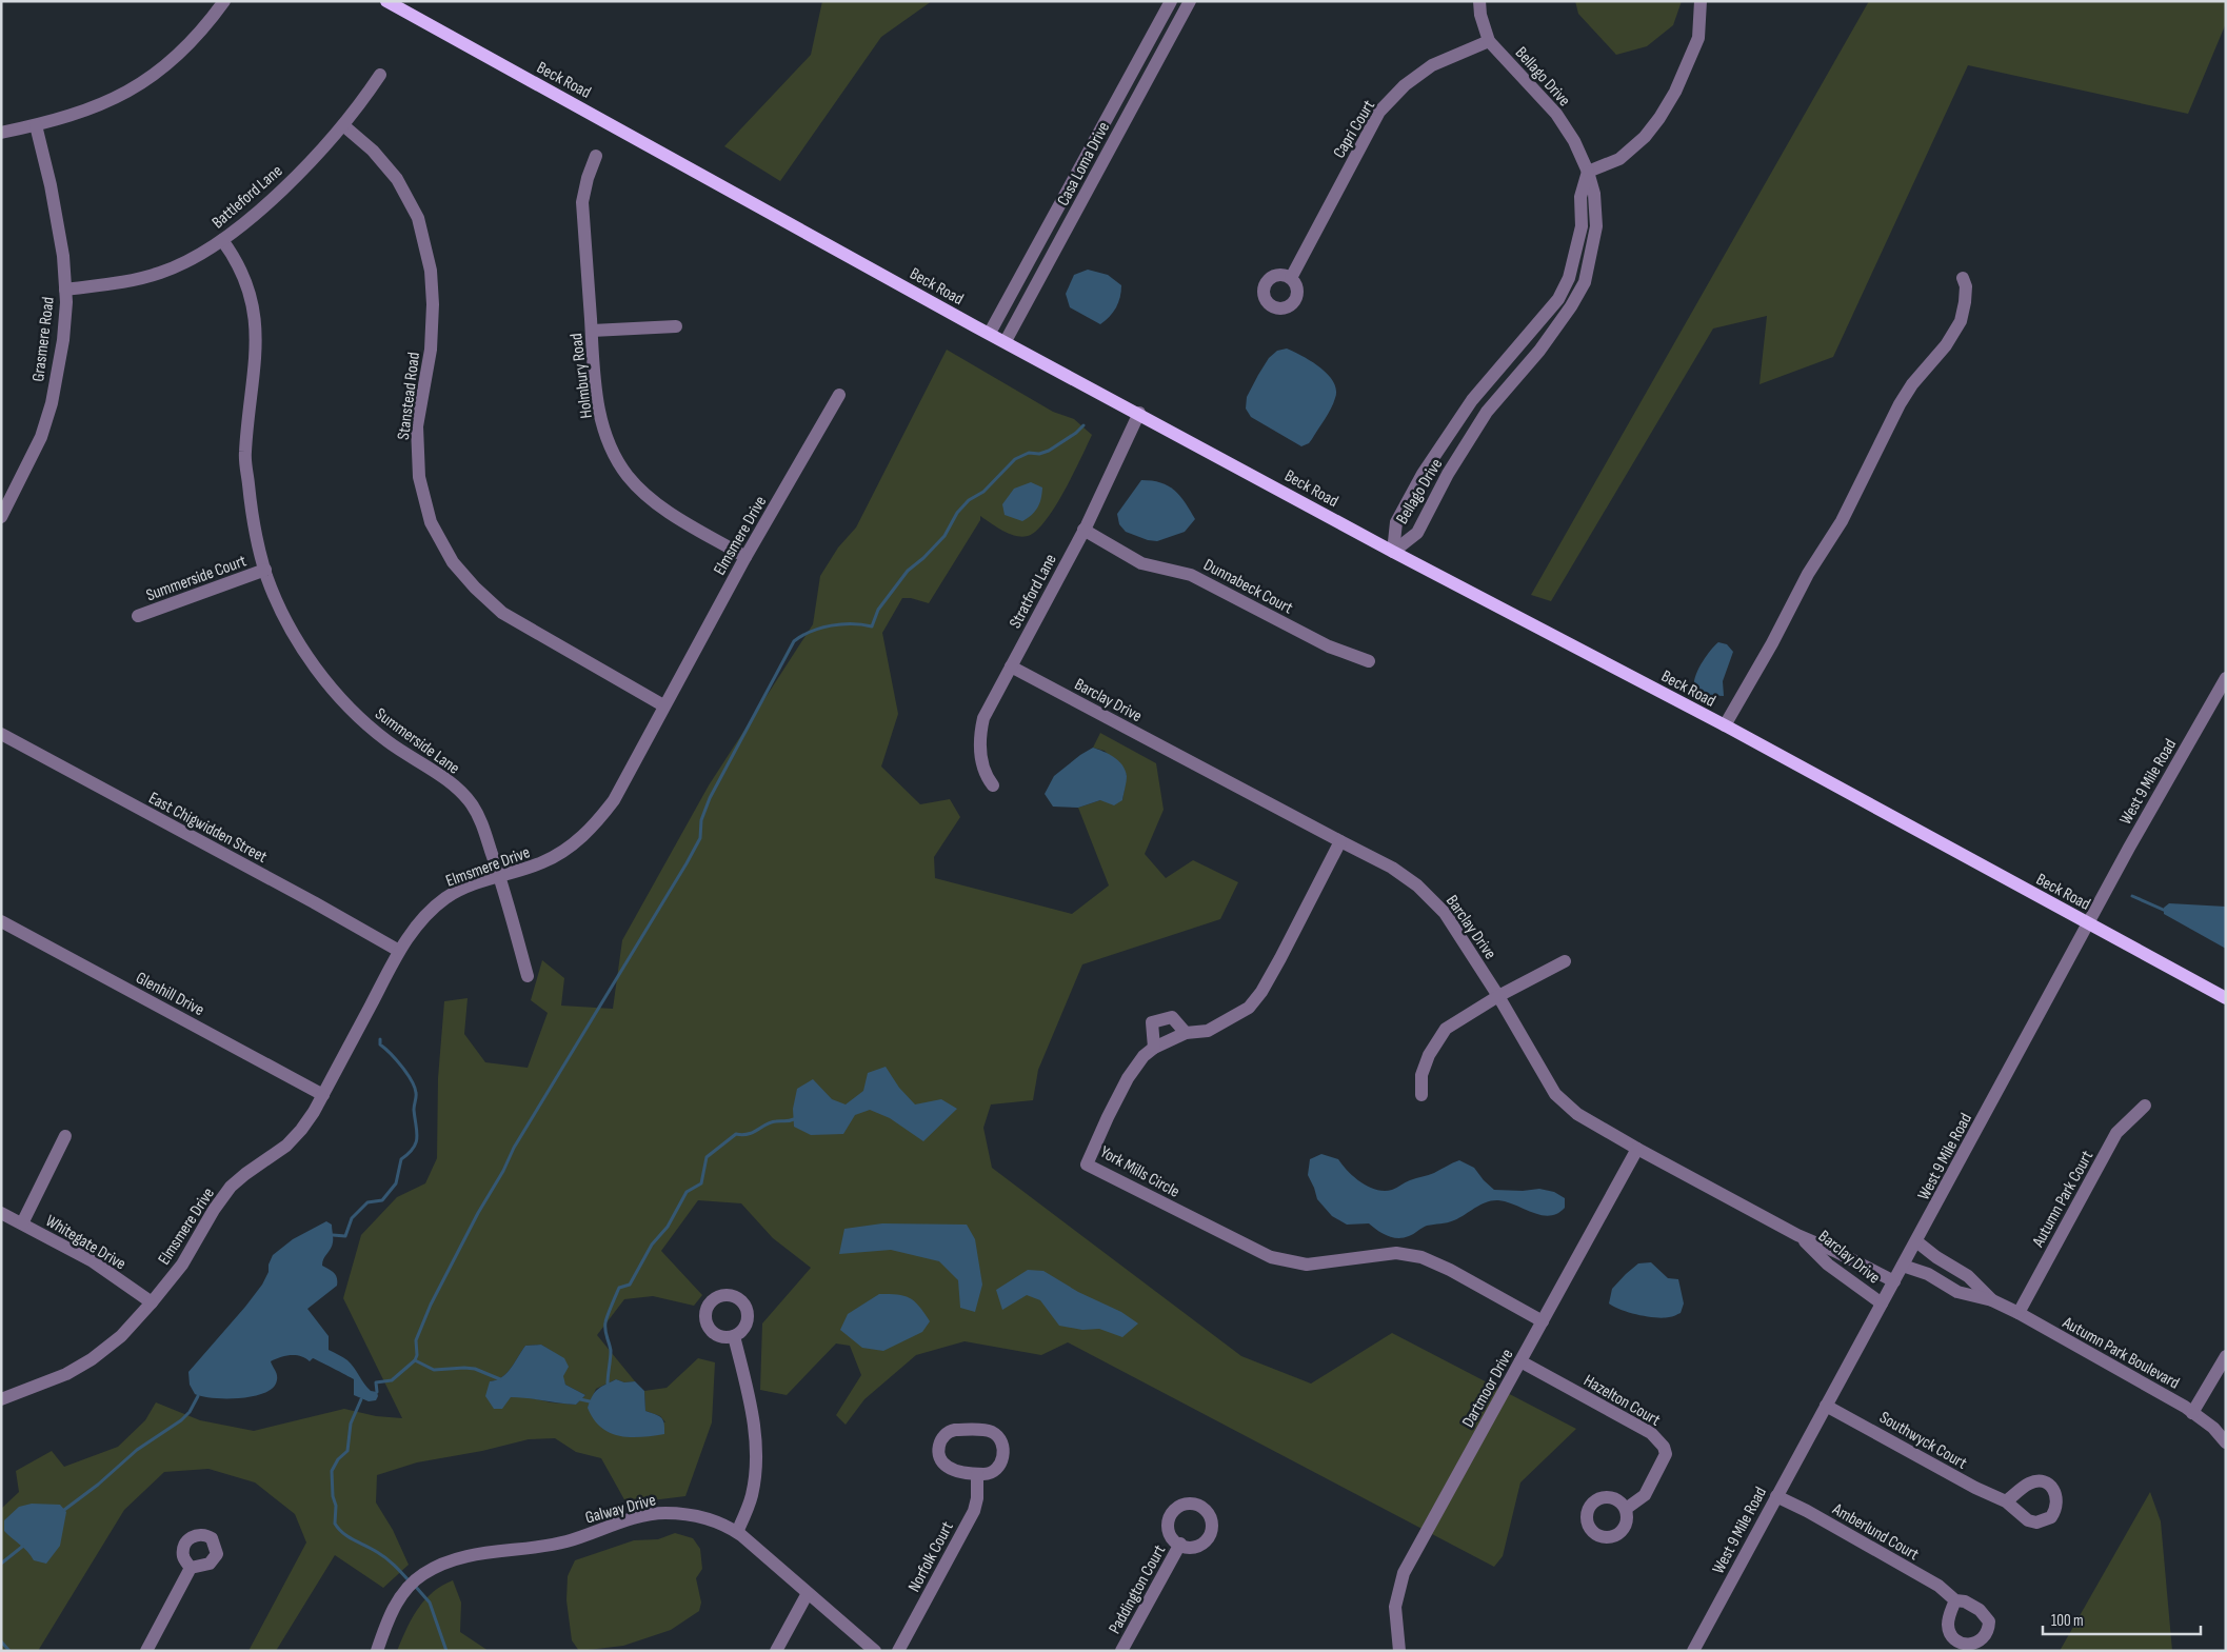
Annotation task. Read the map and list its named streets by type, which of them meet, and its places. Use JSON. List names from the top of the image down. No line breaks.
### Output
{"streets":{"main road":["Beck Road"],"street":["Bellago Drive","Capri Court","Casa Loma Drive","Battleford Lane","Grasmere Road","Holmbury Road","Stanstead Road","Elmsmere Drive","Summerside Court","Dunnabeck Court","Stratford Lane","Barclay Drive","Summerside Lane","West 9 Mile Road","East Chigwidden Street","Glenhill Drive","York Mills Circle","Autumn Park Court","Whitegate Drive","Autumn Park Boulevard","Dartmoor Drive","Hazelton Court","Southwyck Court","Galway Drive","Amberlund Court","Norfolk Court","Paddington Court"]},"crossings":[["Bellago Drive","Beck Road"],["Bellago Drive","Capri Court"],["Beck Road","Casa Loma Drive"],["Beck Road","Stratford Lane"],["Beck Road","West 9 Mile Road"],["Battleford Lane","Grasmere Road"],["Battleford Lane","Stanstead Road"],["Battleford Lane","Summerside Lane"],["Holmbury Road","Elmsmere Drive"],["Stanstead Road","Elmsmere Drive"],["Elmsmere Drive","Summerside Lane"],["Elmsmere Drive","East Chigwidden Street"],["Elmsmere Drive","Glenhill Drive"],["Elmsmere Drive","Whitegate Drive"],["Summerside Court","Summerside Lane"],["Dunnabeck Court","Stratford Lane"],["Stratford Lane","Barclay Drive"],["Barclay Drive","West 9 Mile Road"],["Barclay Drive","York Mills Circle"],["Barclay Drive","Dartmoor Drive"],["West 9 Mile Road","Autumn Park Boulevard"],["West 9 Mile Road","Southwyck Court"],["West 9 Mile Road","Amberlund Court"],["York Mills Circle","Dartmoor Drive"],["Autumn Park Court","Autumn Park Boulevard"],["Dartmoor Drive","Hazelton Court"]],"scale_bar":"100 m"}
